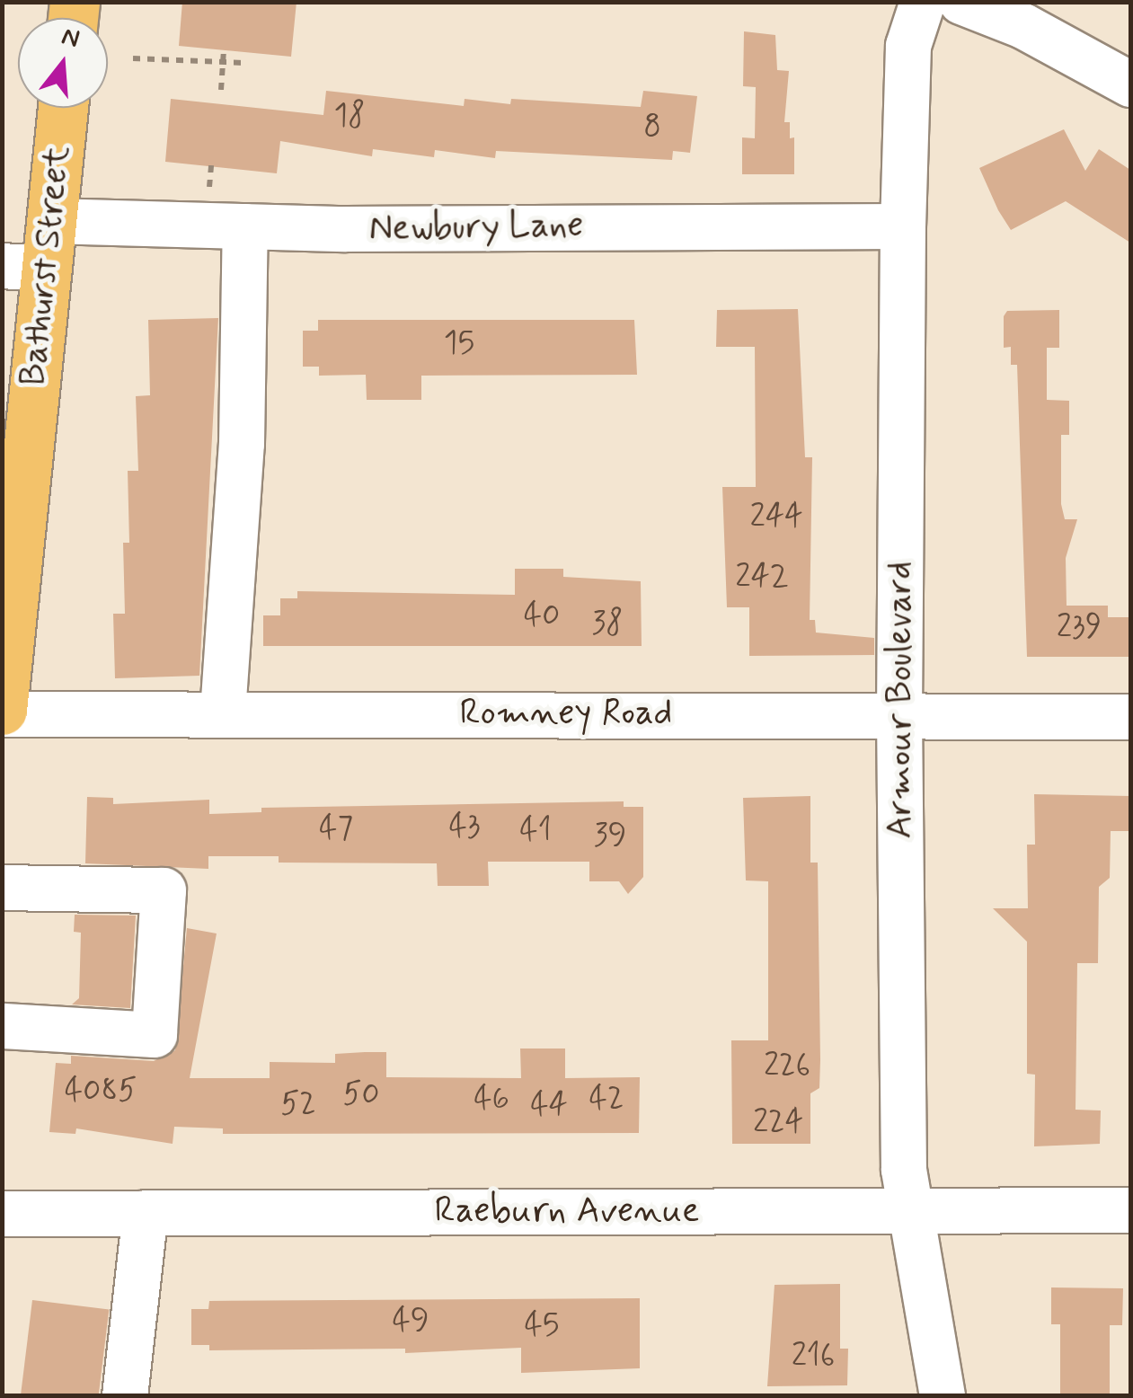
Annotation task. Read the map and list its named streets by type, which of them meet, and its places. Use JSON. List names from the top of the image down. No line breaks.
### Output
{"streets":{"main road":["Bathurst Street"],"street":["Newbury Lane","Armour Boulevard","Romney Road","Raeburn Avenue"]},"crossings":[["Newbury Lane","Bathurst Street"],["Newbury Lane","Armour Boulevard"],["Bathurst Street","Romney Road"],["Armour Boulevard","Romney Road"],["Armour Boulevard","Raeburn Avenue"]],"house_numbers":["18","8","15","244","242","40","38","239","43","47","41","39","226","4085","50","46","42","52","44","224","49","45","216"],"north":"top"}
